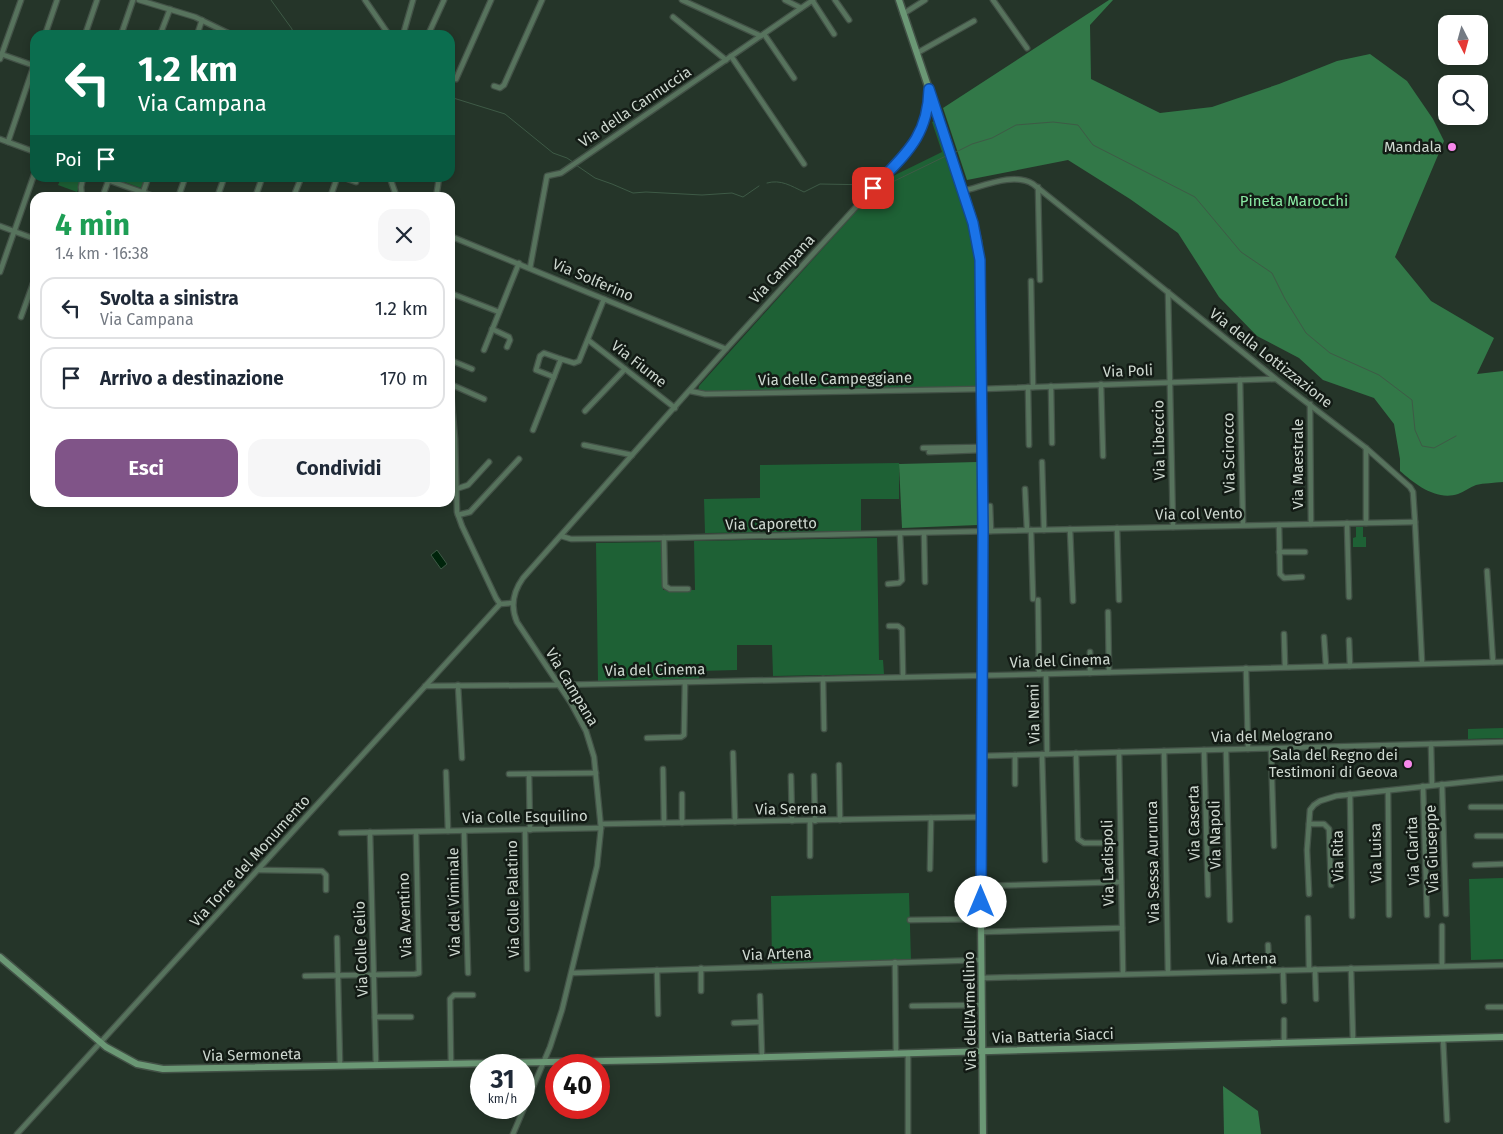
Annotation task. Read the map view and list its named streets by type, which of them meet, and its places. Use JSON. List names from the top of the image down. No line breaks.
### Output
{"streets":{"street":["Via della Cannuccia","Via Campana","Via Solferino","Via della Lottizzazione","Via Fiume","Via Poli","Via delle Campeggiane","Via Libeccio","Via Scirocco","Via Maestrale","Via col Vento","Via Caporetto","Via del Cinema","Via Nemi","Via del Melograno","Via Serena","Via Colle Esquilino","Via Caserta","Via Napoli","Via Giuseppe","Via Clarita","Via Luisa","Via Rita","Via Torre del Monumento","Via Sessa Aurunca","Via Ladispoli","Via Colle Palatino","Via del Viminale","Via Aventino","Via Colle Celio","Via Artena","Via dell'Armellino","Via Batteria Siacci","Via Sermoneta"]},"crossings":[["Via della Cannuccia","Via Solferino"],["Via Campana","Via Solferino"],["Via Campana","Via Fiume"],["Via Campana","Via delle Campeggiane"],["Via Campana","Via Caporetto"],["Via Campana","Via del Cinema"],["Via Campana","Via Serena"],["Via Campana","Via Colle Esquilino"],["Via Campana","Via Artena"],["Via Campana","Via dell'Armellino"],["Via Campana","Via Batteria Siacci"],["Via Campana","Via Sermoneta"],["Via della Lottizzazione","Via Poli"],["Via della Lottizzazione","Via Libeccio"],["Via della Lottizzazione","Via Maestrale"],["Via della Lottizzazione","Via col Vento"],["Via della Lottizzazione","Via del Cinema"],["Via della Lottizzazione","Via dell'Armellino"],["Via Poli","Via delle Campeggiane"],["Via Poli","Via Libeccio"],["Via Poli","Via Scirocco"],["Via Poli","Via dell'Armellino"],["Via delle Campeggiane","Via dell'Armellino"],["Via Libeccio","Via col Vento"],["Via Scirocco","Via col Vento"],["Via Maestrale","Via col Vento"],["Via col Vento","Via Caporetto"],["Via col Vento","Via dell'Armellino"],["Via Caporetto","Via dell'Armellino"],["Via del Cinema","Via Nemi"],["Via del Cinema","Via Torre del Monumento"],["Via del Cinema","Via dell'Armellino"],["Via Nemi","Via del Melograno"],["Via del Melograno","Via Caserta"],["Via del Melograno","Via Napoli"],["Via del Melograno","Via Sessa Aurunca"],["Via del Melograno","Via Ladispoli"],["Via del Melograno","Via dell'Armellino"],["Via Serena","Via Colle Esquilino"],["Via Serena","Via dell'Armellino"],["Via Colle Esquilino","Via Colle Palatino"],["Via Colle Esquilino","Via del Viminale"],["Via Colle Esquilino","Via Aventino"],["Via Colle Esquilino","Via Colle Celio"],["Via Torre del Monumento","Via Sermoneta"],["Via Sessa Aurunca","Via Artena"],["Via Ladispoli","Via Artena"],["Via Aventino","Via Colle Celio"],["Via Colle Celio","Via Sermoneta"],["Via Artena","Via dell'Armellino"],["Via dell'Armellino","Via Batteria Siacci"],["Via Batteria Siacci","Via Sermoneta"]],"parks":["Pineta Marocchi"],"places":["Mandala","Sala del Regno dei Testimoni di Geova"],"north":"bottom","page":{"turn":["1.2 km","Via Campana"],"then":"Poi","heading":["4 min","1.4 km · 16:38"],"list":[{"name":"Svolta a sinistra","note":"Via Campana","value":"1.2 km"},{"name":"Arrivo a destinazione","value":"170 m"}],"buttons":["Esci","Condividi"],"speed":"31 km/h","limit":"40"}}
